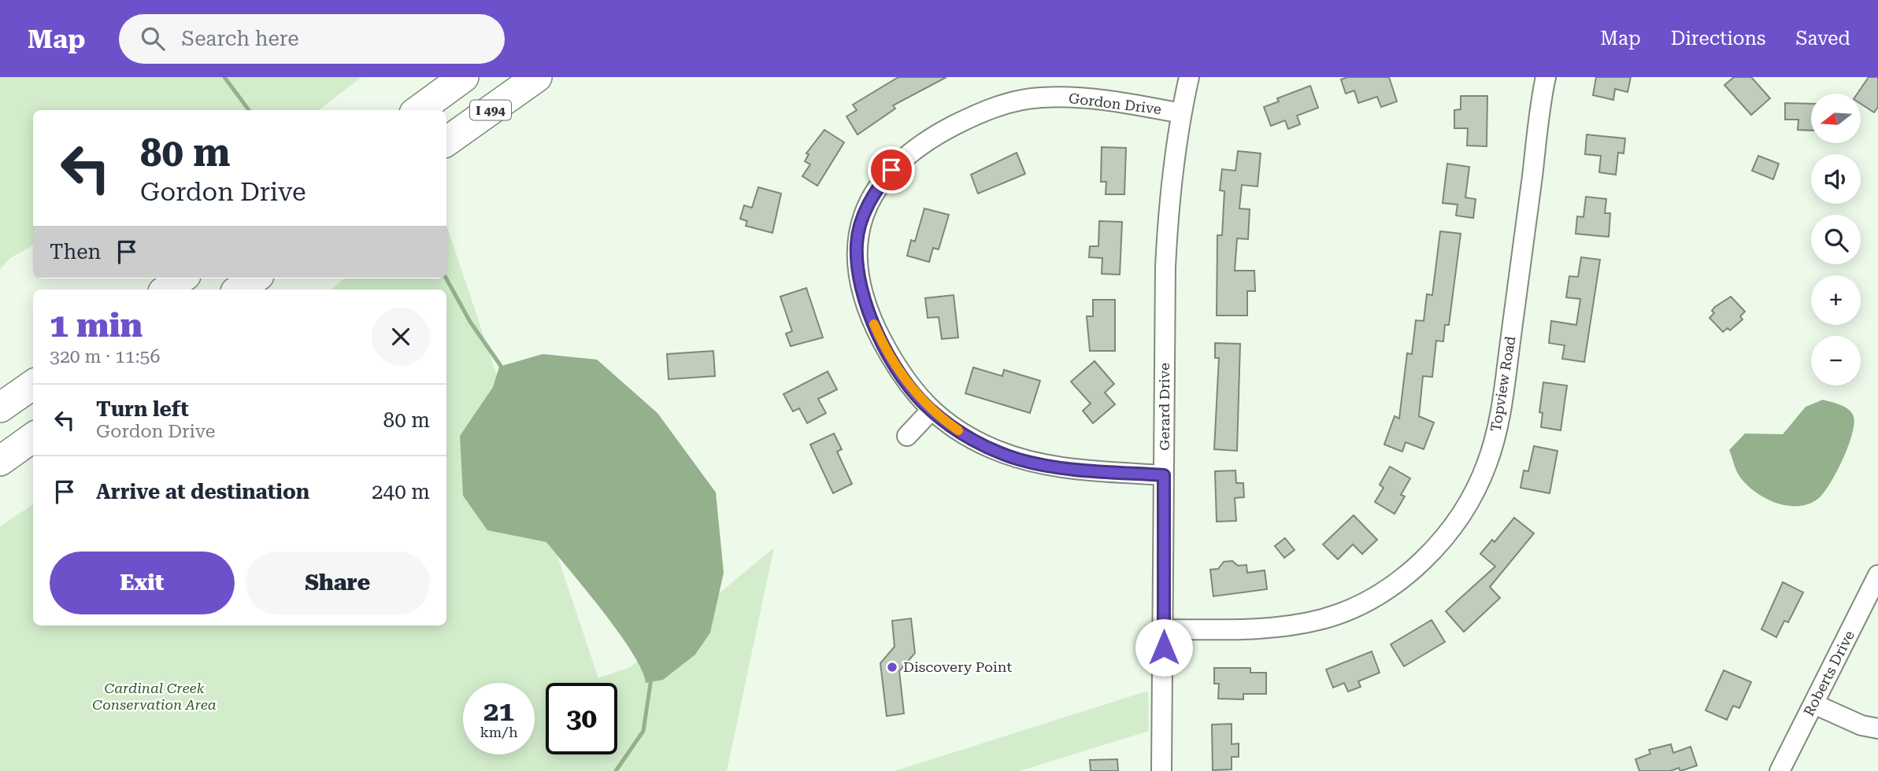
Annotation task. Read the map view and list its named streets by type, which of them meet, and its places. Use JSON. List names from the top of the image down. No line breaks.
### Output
{"streets":{"highway":["I 494"],"street":["Gordon Drive","Topview Road","Gerard Drive","Roberts Drive"]},"crossings":[["Gordon Drive","Gerard Drive"],["Topview Road","Gerard Drive"]],"parks":["Cardinal Creek Conservation Area"],"places":["Discovery Point"],"north":"left","page":{"header":"Map","search":"Search here","nav":["Map","Directions","Saved"],"map_buttons":["+","−"],"turn":["80 m","Gordon Drive"],"then":"Then","heading":["1 min","320 m · 11:56"],"list":[{"name":"Turn left","note":"Gordon Drive","value":"80 m"},{"name":"Arrive at destination","value":"240 m"}],"buttons":["Exit","Share"],"speed":"21 km/h","limit":"30"}}
